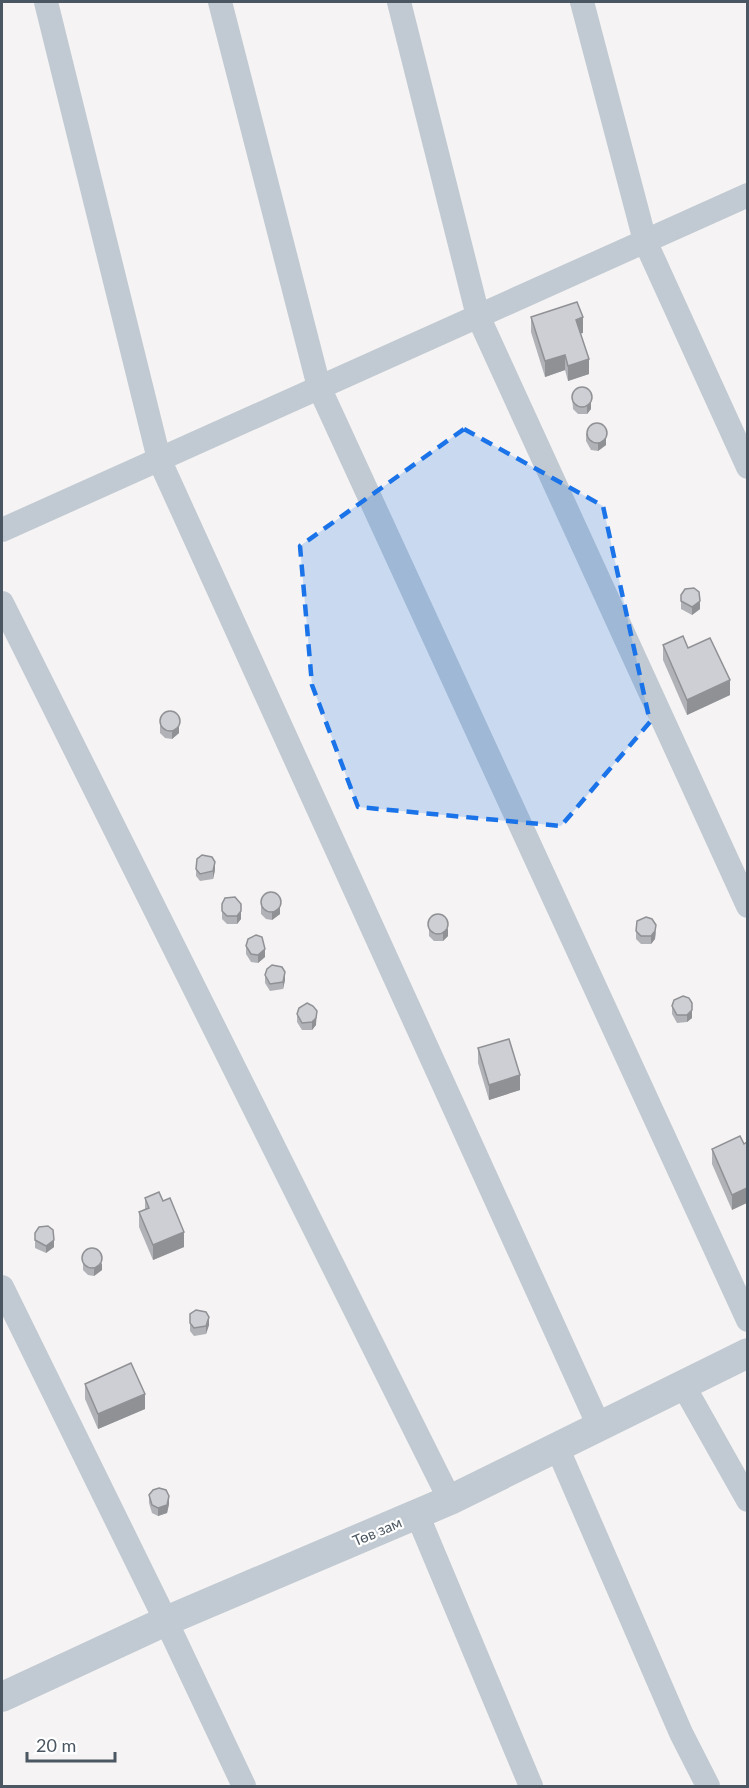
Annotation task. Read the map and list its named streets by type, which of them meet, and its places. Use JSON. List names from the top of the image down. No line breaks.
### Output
{"streets":{"street":["Төв зам"]},"scale_bar":"20 m"}
